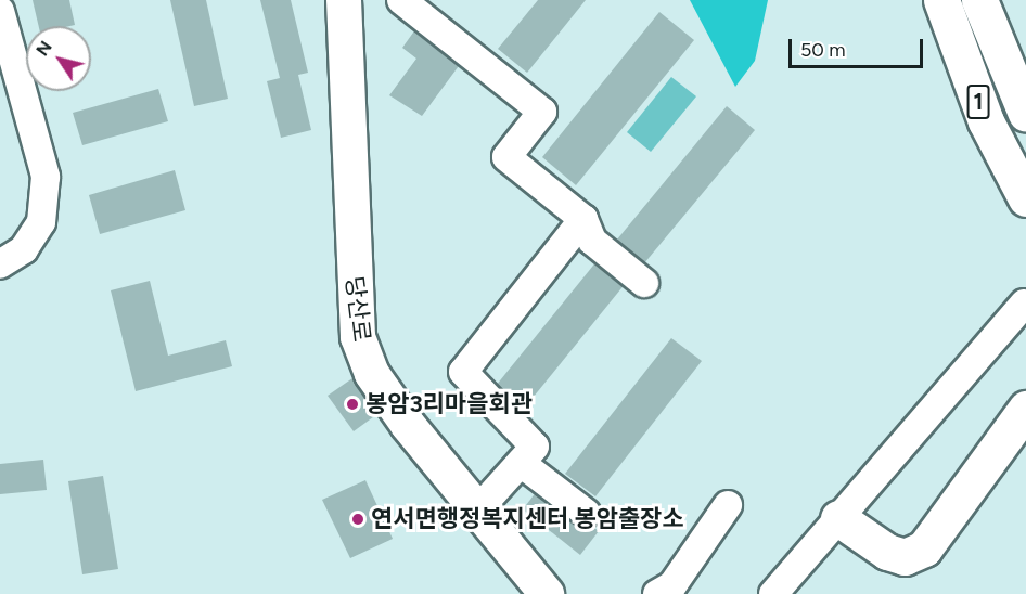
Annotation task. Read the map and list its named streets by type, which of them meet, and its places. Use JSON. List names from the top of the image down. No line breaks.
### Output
{"streets":{"highway":["1"],"main road":["당산로"]},"places":["봉암3리마을회관","연서면행정복지센터 봉암출장소"],"scale_bar":"50 m","north":"top left"}
